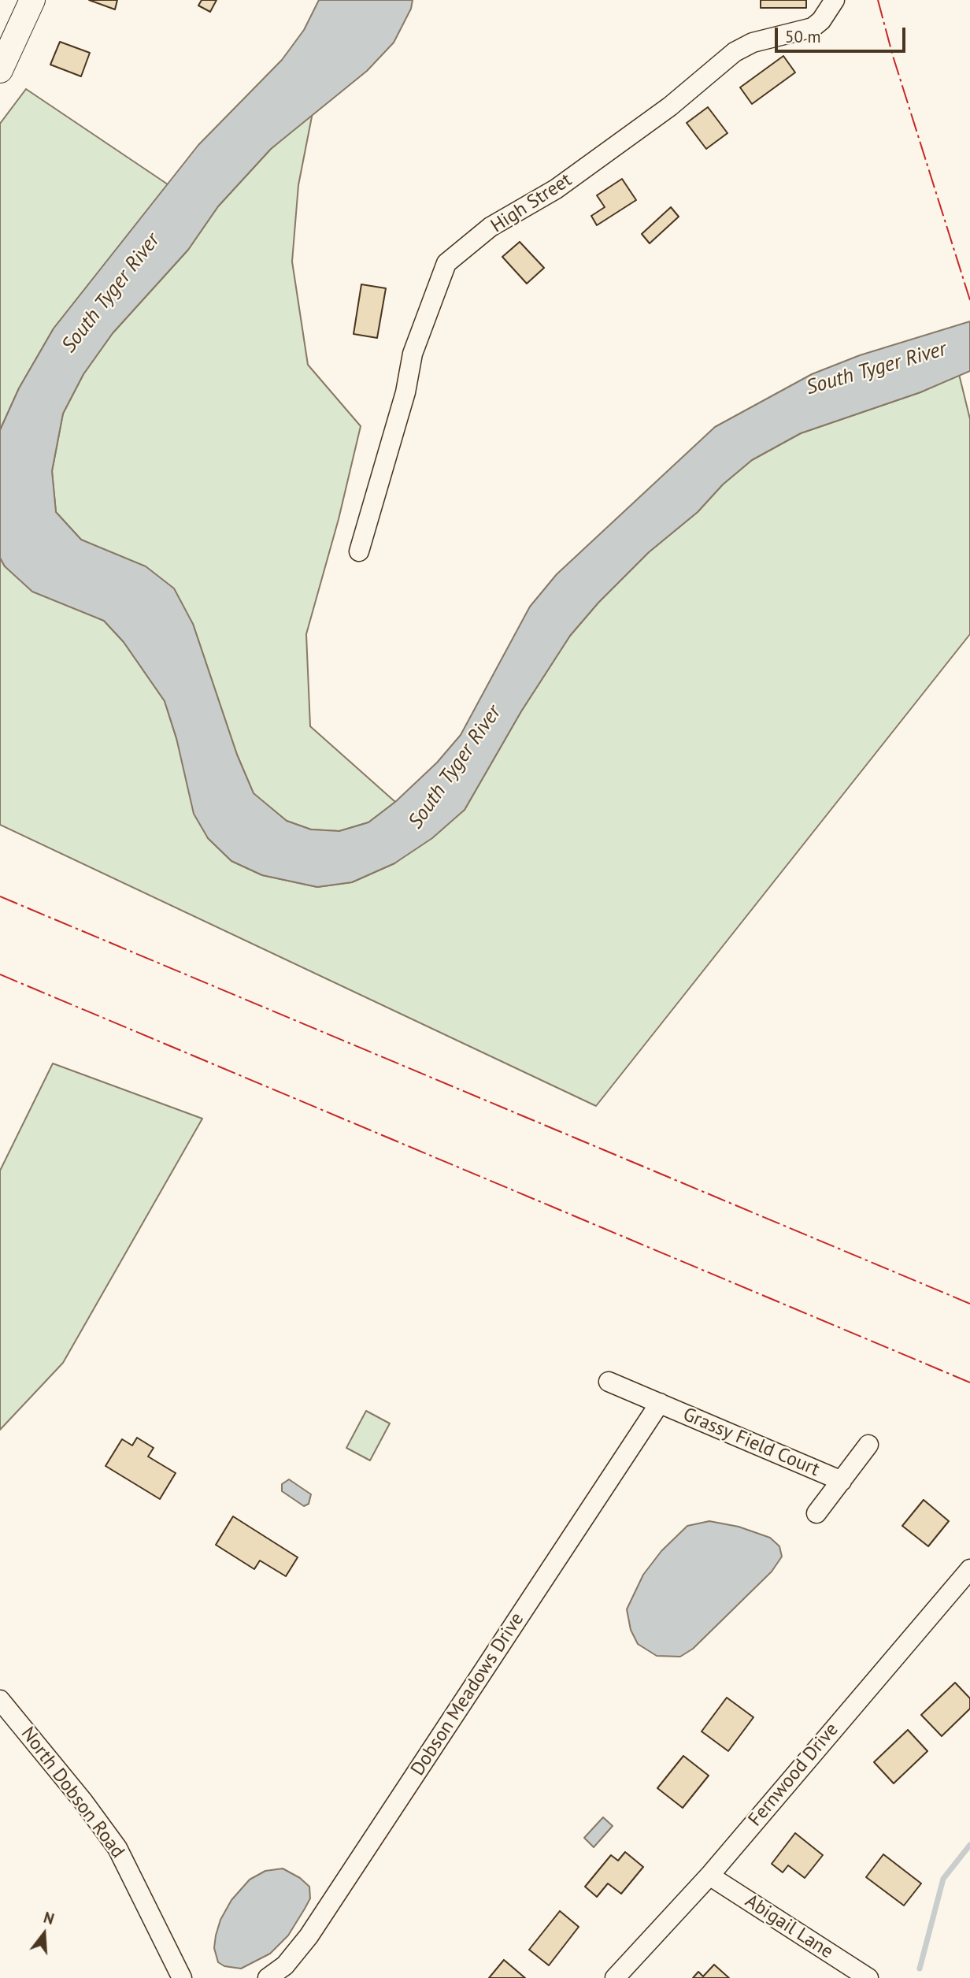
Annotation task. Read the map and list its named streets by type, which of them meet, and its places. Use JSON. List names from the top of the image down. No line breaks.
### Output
{"streets":{"street":["High Street","Grassy Field Court","Dobson Meadows Drive","Fernwood Drive","North Dobson Road","Abigail Lane"]},"crossings":[["Grassy Field Court","Dobson Meadows Drive"],["Fernwood Drive","Abigail Lane"]],"water":["South Tyger River"],"scale_bar":"50 m","north":"top"}
